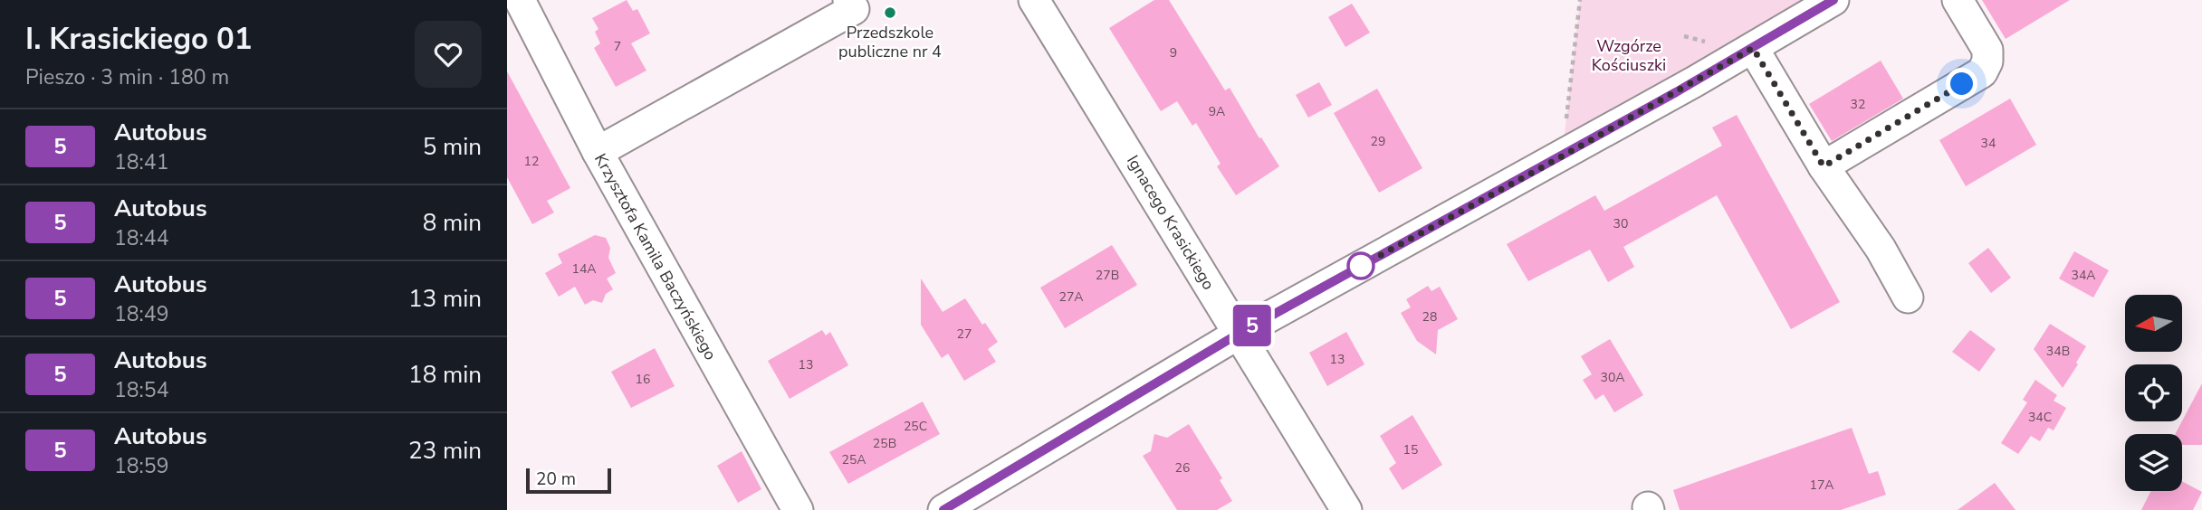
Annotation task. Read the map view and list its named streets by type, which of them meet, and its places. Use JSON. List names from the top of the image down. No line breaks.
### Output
{"streets":{"street":["Ignacego Krasickiego","Krzysztofa Kamila Baczyńskiego"]},"parks":["Wzgórze Kościuszki"],"places":["Przedszkole publiczne nr 4"],"lines":["bus line 5"],"house_numbers":["7","9","32","9A","29","34","12","30","14A","27B","34A","27A","28","27","34B","13","13","30A","16","34C","25C","25B","15","25A","26","17A"],"scale_bar":"20 m","north":"left","page":{"heading":["I. Krasickiego 01","Pieszo · 3 min · 180 m"],"on_map":"5","list":[{"mark":"5","name":"Autobus","note":"18:41","value":"5 min"},{"mark":"5","name":"Autobus","note":"18:44","value":"8 min"},{"mark":"5","name":"Autobus","note":"18:49","value":"13 min"},{"mark":"5","name":"Autobus","note":"18:54","value":"18 min"},{"mark":"5","name":"Autobus","note":"18:59","value":"23 min"}],"scale":"20 m"}}
